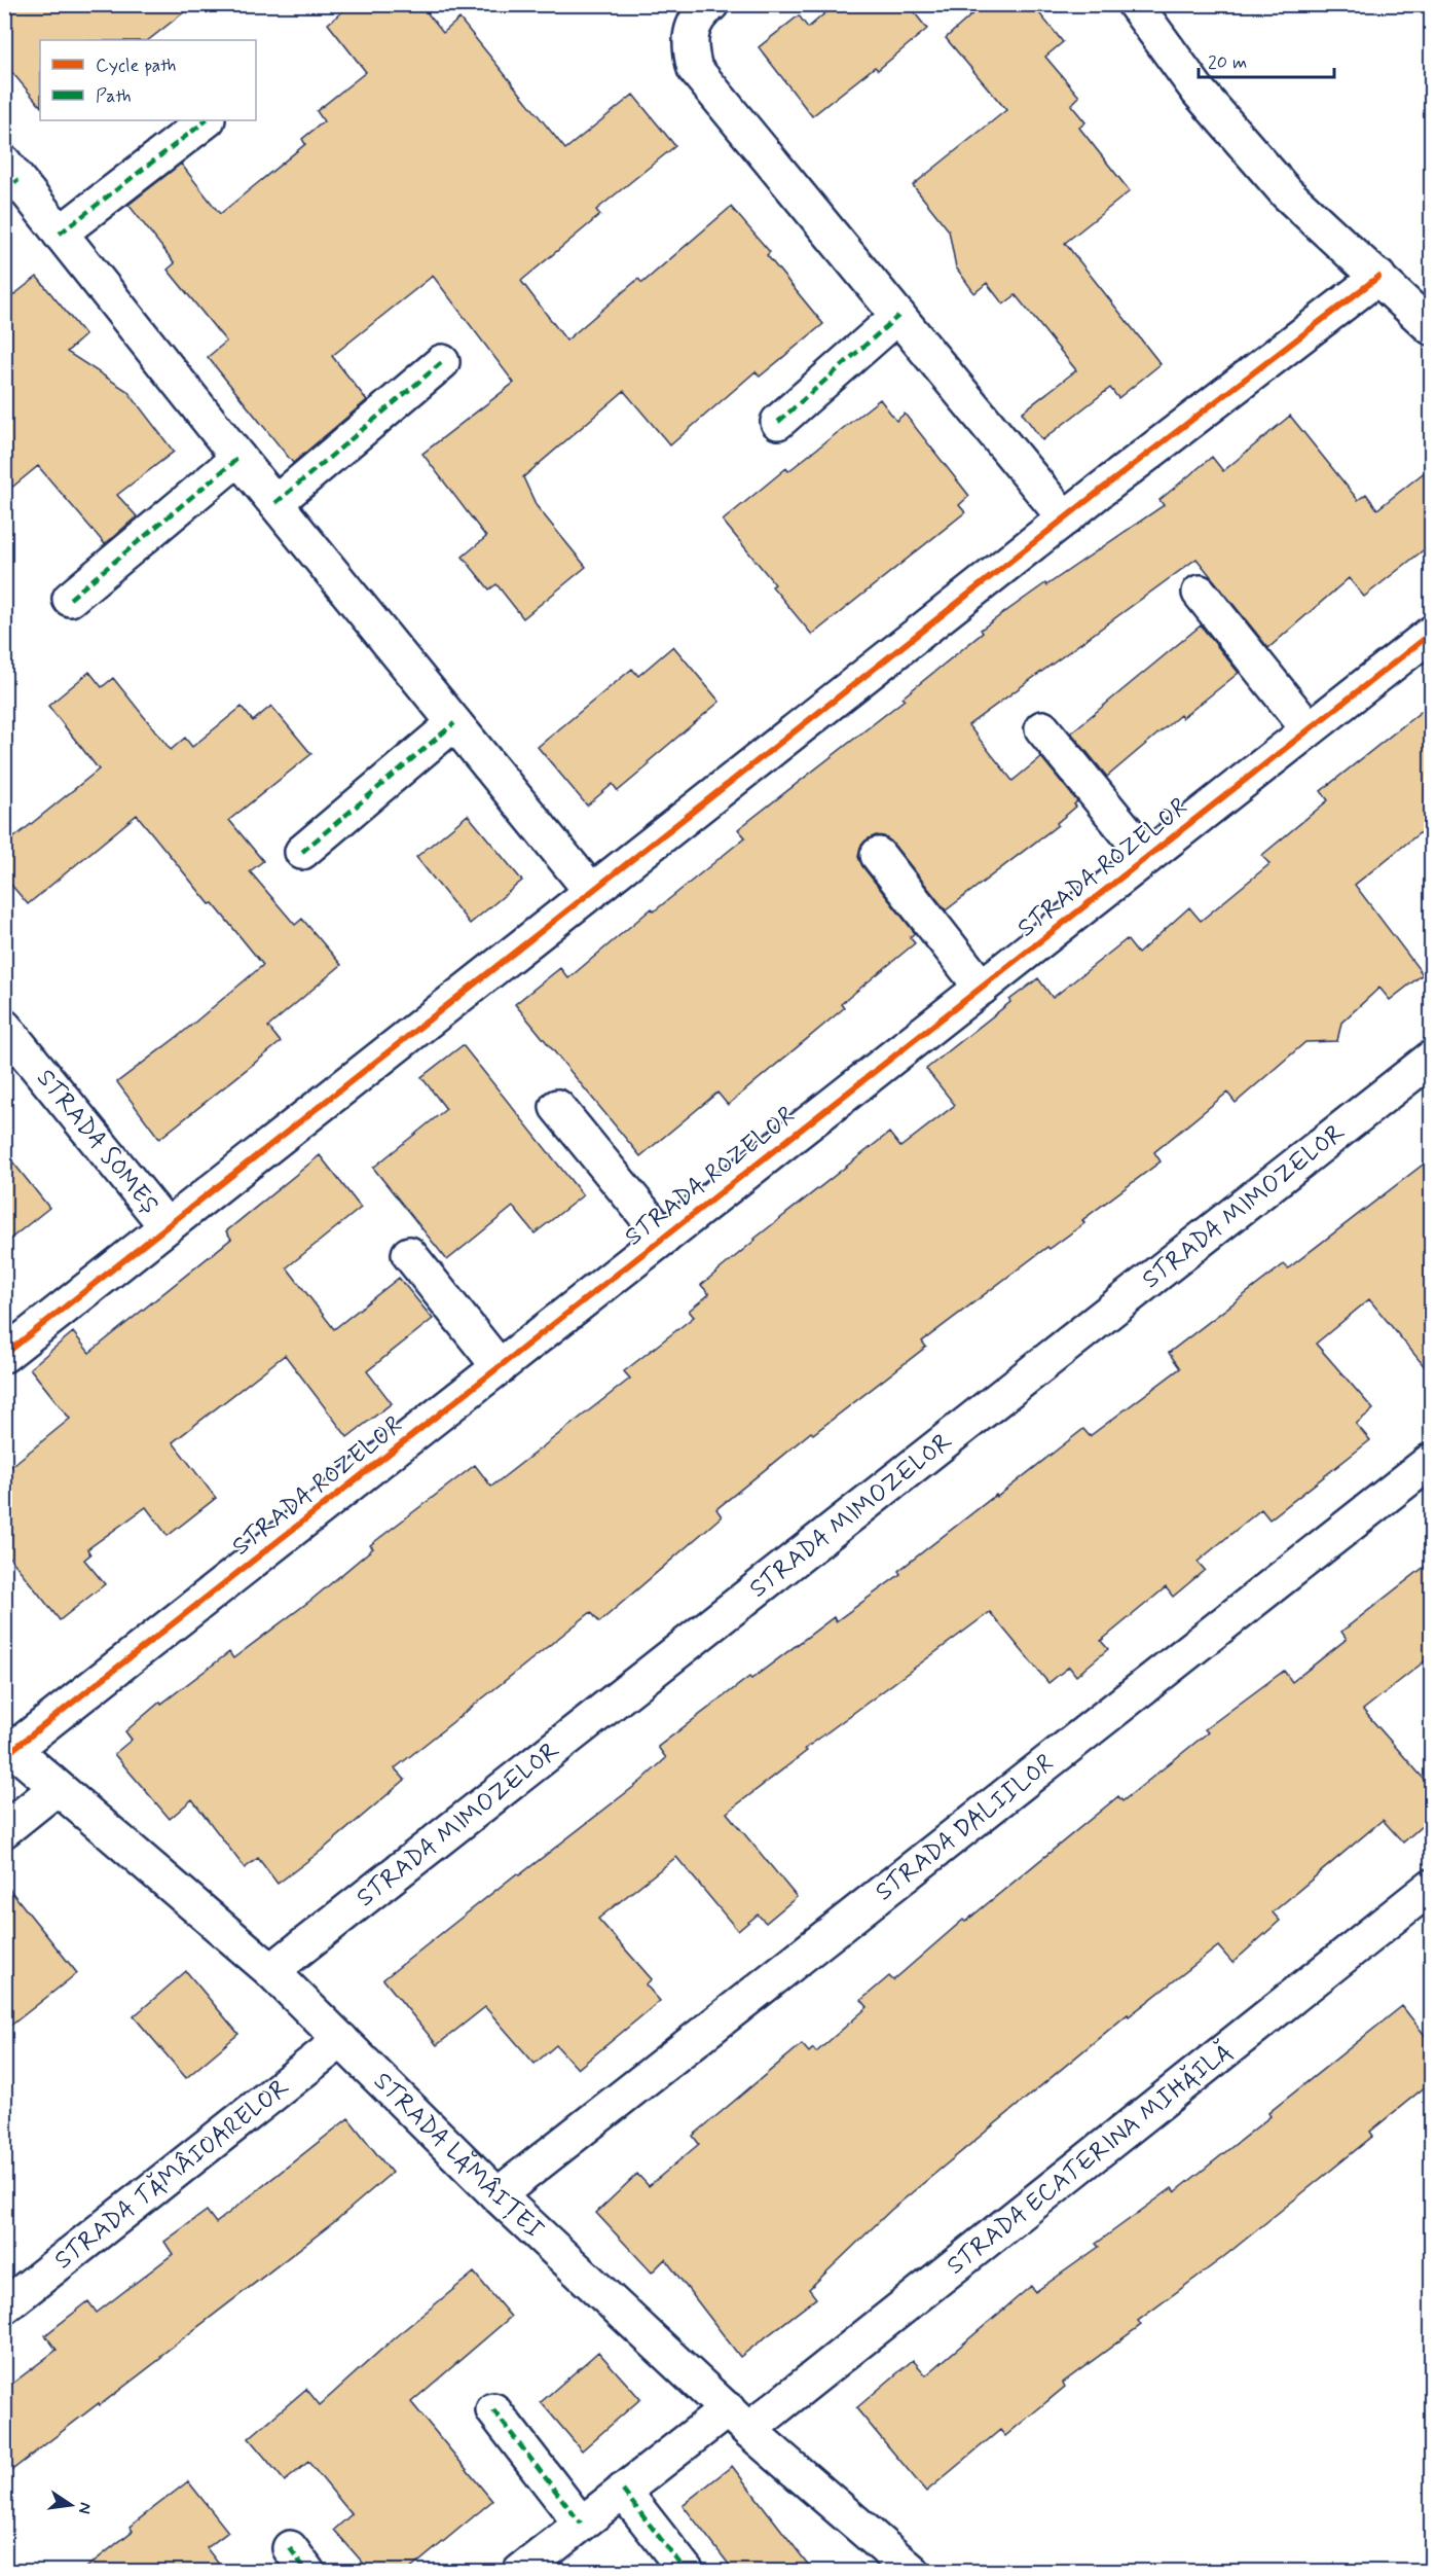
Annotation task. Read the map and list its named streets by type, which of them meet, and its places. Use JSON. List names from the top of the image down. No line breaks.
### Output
{"streets":{"street":["STRADA ROZELOR","STRADA SOMEȘ","STRADA MIMOZELOR","STRADA DALIILOR","STRADA LĂMÂIȚEI","STRADA ECATERINA MIHĂILĂ","STRADA TĂMÂIOARELOR"]},"crossings":[["STRADA ROZELOR","STRADA LĂMÂIȚEI"],["STRADA MIMOZELOR","STRADA LĂMÂIȚEI"],["STRADA DALIILOR","STRADA LĂMÂIȚEI"],["STRADA LĂMÂIȚEI","STRADA ECATERINA MIHĂILĂ"],["STRADA LĂMÂIȚEI","STRADA TĂMÂIOARELOR"]],"legend":["Cycle path","Path"],"scale_bar":"20 m","north":"right"}
